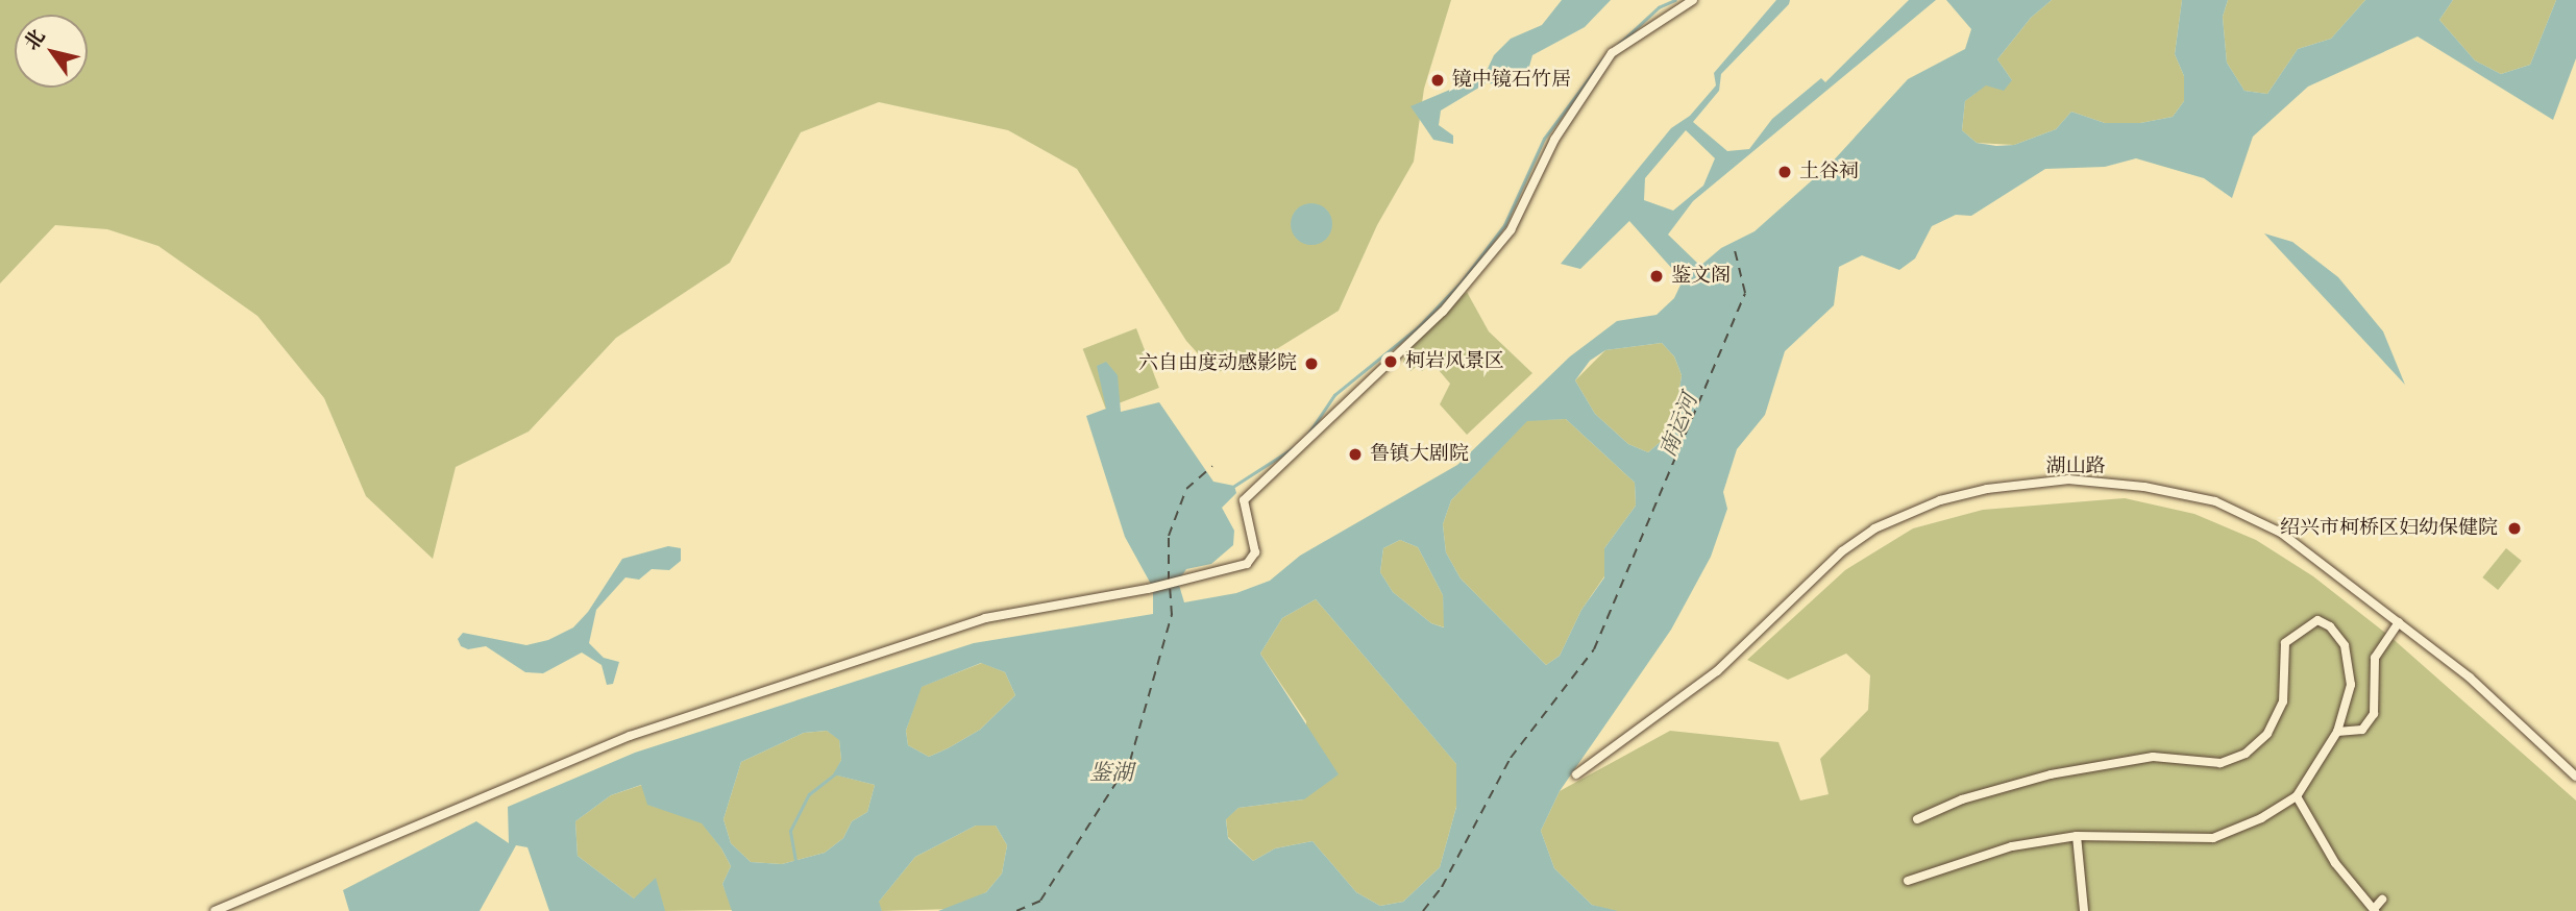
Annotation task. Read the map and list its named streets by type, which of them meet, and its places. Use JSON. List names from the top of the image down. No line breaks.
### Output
{"streets":{"street":["湖山路"]},"water":["南运河","鉴湖"],"places":["镜中镜石竹居","土谷祠","鉴文阁","柯岩风景区","六自由度动感影院","鲁镇大剧院","绍兴市柯桥区妇幼保健院"],"north":"top left"}
